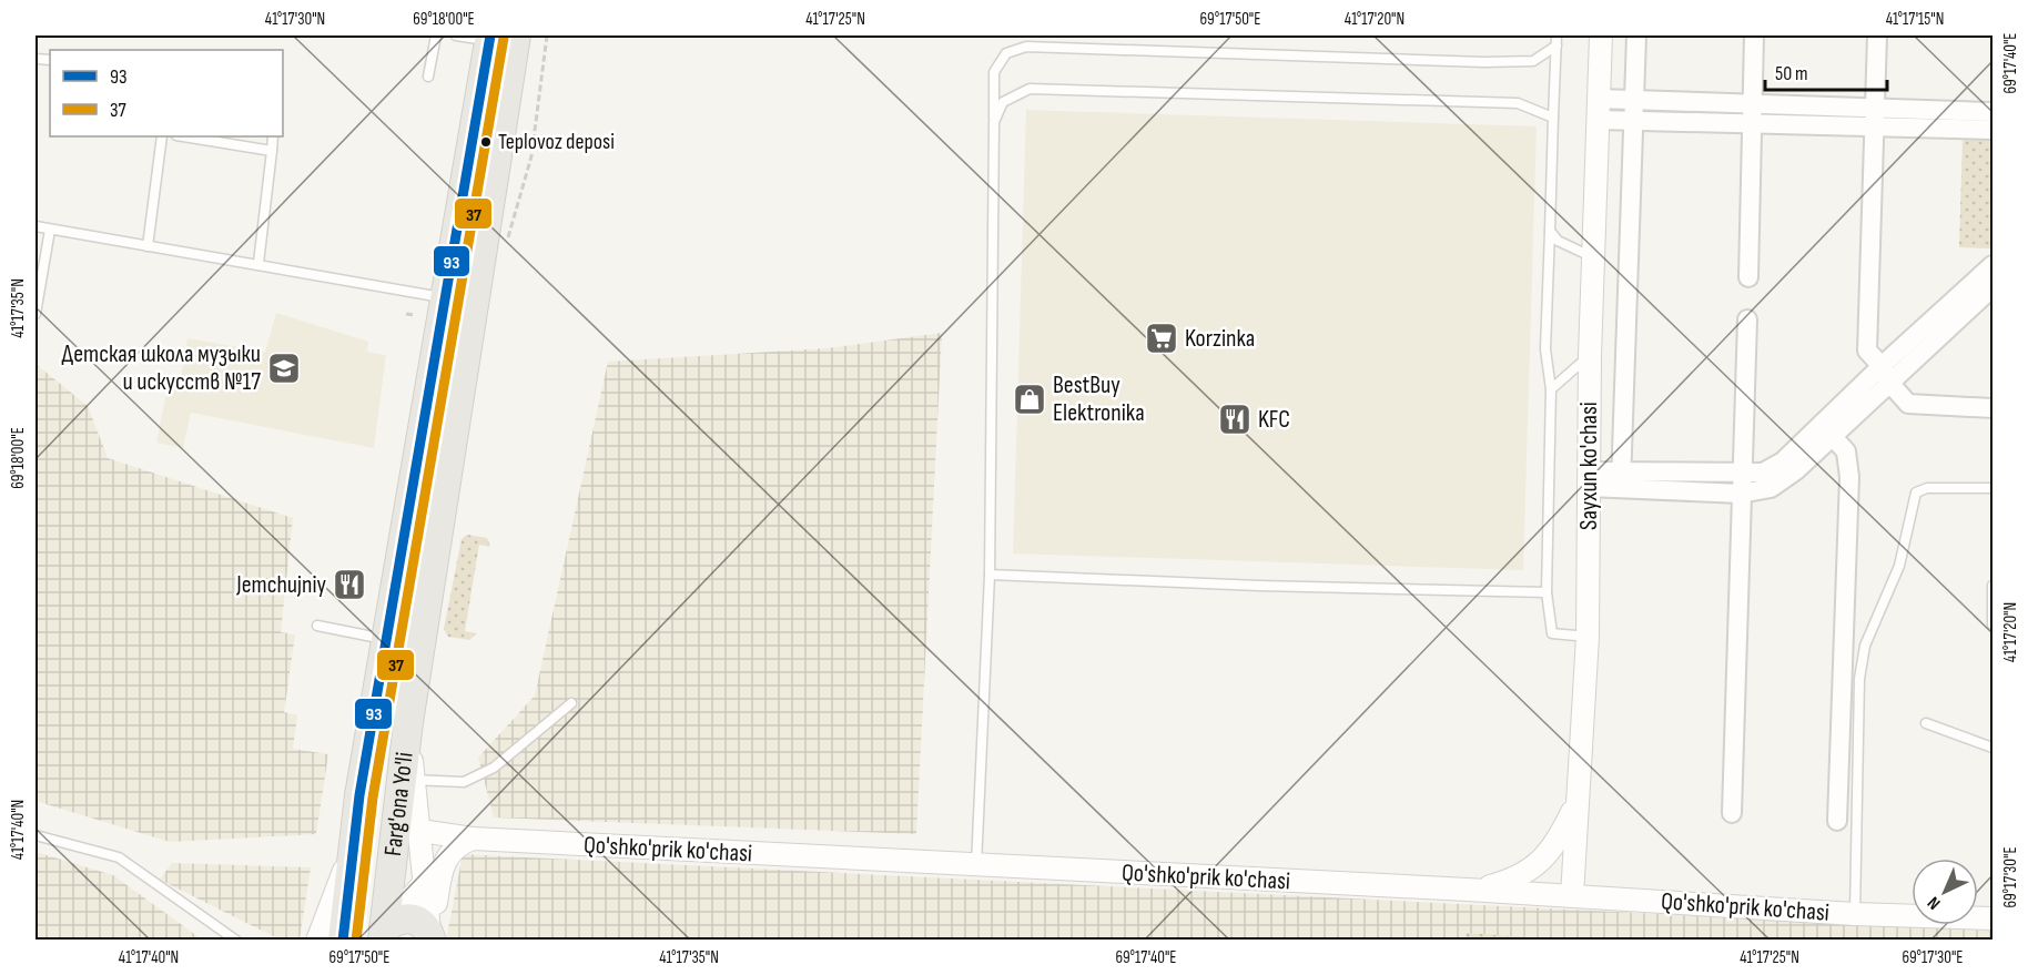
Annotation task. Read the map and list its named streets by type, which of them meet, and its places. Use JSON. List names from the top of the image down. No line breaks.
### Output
{"streets":{"main road":["Farg'ona Yo'li"],"street":["Sayxun ko'chasi","Qo'shko'prik ko'chasi"]},"crossings":[["Sayxun ko'chasi","Qo'shko'prik ko'chasi"]],"places":{"other":["Teplovoz deposi"],"supermarket":["Korzinka"],"school or university":["Детская школа музыки и искусств №17"],"shop":["BestBuy Elektronika"],"restaurant":["KFC","Jemchujniy"]},"lines":["transit line 93","transit line 37"],"legend":["93","37"],"scale_bar":"50 m","north":"bottom left","coordinates":["41°17'30\"N","69°18'00\"E","41°17'25\"N","69°17'50\"E","41°17'20\"N","41°17'15\"N","69°17'40\"E","41°17'35\"N","41°17'40\"N","69°17'30\"E"]}
